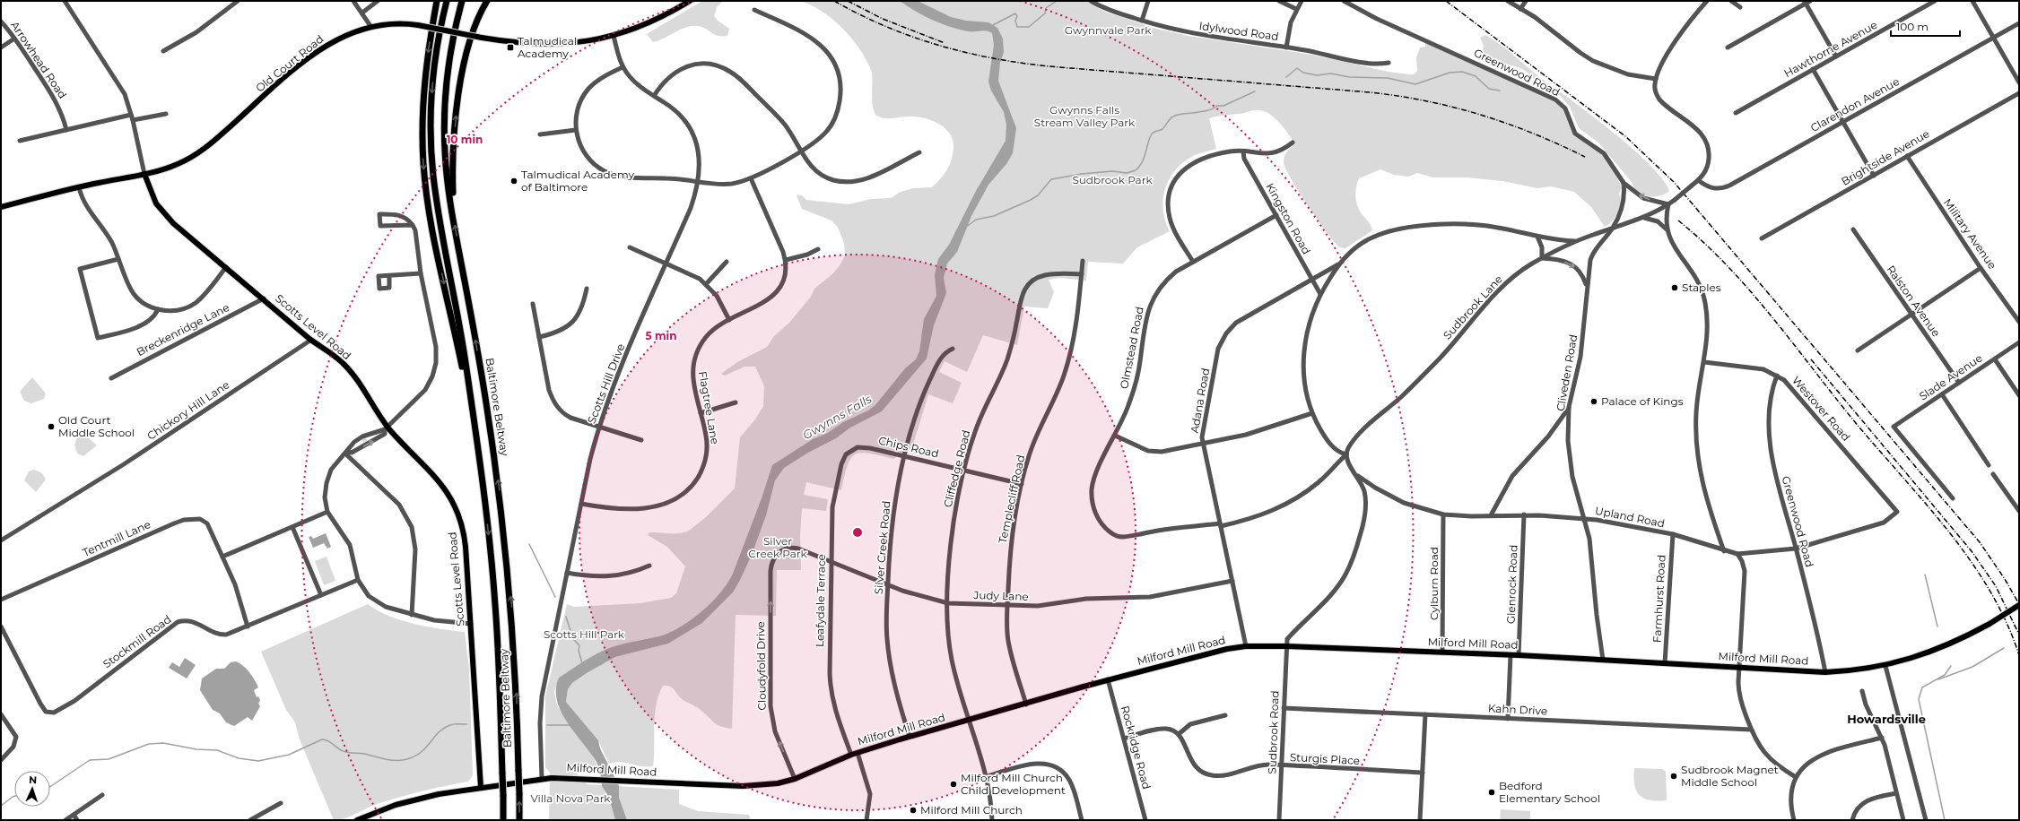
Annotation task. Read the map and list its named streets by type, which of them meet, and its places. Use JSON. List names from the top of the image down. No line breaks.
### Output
{"streets":{"highway":["Baltimore Beltway"],"main road":["Old Court Road","Scotts Level Road","Milford Mill Road"],"street":["Idylwood Road","Hawthorne Avenue","Arrowhead Road","Greenwood Road","Clarendon Avenue","Brightside Avenue","Kingston Road","Military Avenue","Ralston Avenue","Sudbrook Lane","Breckenridge Lane","Olmstead Road","Cliveden Road","Slade Avenue","Scotts Hill Drive","Adana Road","Flagtree Lane","Westover Road","Chickory Hill Lane","Chips Road","Cliffedge Road","Templecliff Road","Upland Road","Tentmill Lane","Silver Creek Road","Cylburn Road","Glenrock Road","Judy Lane","Farmhurst Road","Leafydale Terrace","Stockmill Road","Cloudyfold Drive","Kahn Drive","Sudbrook Road","Rockridge Road","Sturgis Place"]},"crossings":[["Old Court Road","Scotts Level Road"],["Old Court Road","Scotts Hill Drive"],["Greenwood Road","Sudbrook Lane"],["Greenwood Road","Cliveden Road"],["Greenwood Road","Westover Road"],["Greenwood Road","Upland Road"],["Greenwood Road","Milford Mill Road"],["Clarendon Avenue","Sudbrook Lane"],["Brightside Avenue","Military Avenue"],["Kingston Road","Olmstead Road"],["Kingston Road","Adana Road"],["Ralston Avenue","Slade Avenue"],["Sudbrook Lane","Cliveden Road"],["Scotts Level Road","Breckenridge Lane"],["Scotts Level Road","Chickory Hill Lane"],["Scotts Level Road","Milford Mill Road"],["Olmstead Road","Adana Road"],["Cliveden Road","Upland Road"],["Cliveden Road","Milford Mill Road"],["Scotts Hill Drive","Flagtree Lane"],["Scotts Hill Drive","Milford Mill Road"],["Adana Road","Judy Lane"],["Adana Road","Milford Mill Road"],["Westover Road","Upland Road"],["Chips Road","Cliffedge Road"],["Chips Road","Templecliff Road"],["Chips Road","Silver Creek Road"],["Chips Road","Leafydale Terrace"],["Cliffedge Road","Templecliff Road"],["Cliffedge Road","Judy Lane"],["Cliffedge Road","Milford Mill Road"],["Templecliff Road","Judy Lane"],["Templecliff Road","Milford Mill Road"],["Upland Road","Cylburn Road"],["Upland Road","Glenrock Road"],["Upland Road","Farmhurst Road"],["Tentmill Lane","Stockmill Road"],["Silver Creek Road","Judy Lane"],["Silver Creek Road","Milford Mill Road"],["Cylburn Road","Milford Mill Road"],["Glenrock Road","Milford Mill Road"],["Judy Lane","Leafydale Terrace"],["Judy Lane","Cloudyfold Drive"],["Farmhurst Road","Milford Mill Road"],["Leafydale Terrace","Milford Mill Road"],["Milford Mill Road","Cloudyfold Drive"],["Milford Mill Road","Sudbrook Road"],["Milford Mill Road","Rockridge Road"],["Kahn Drive","Sudbrook Road"],["Sudbrook Road","Sturgis Place"]],"one_way":["Cloudyfold Drive"],"districts":["Howardsville"],"water":["Gwynns Falls"],"parks":["Gwynnvale Park","Gwynns Falls Stream Valley Park","Sudbrook Park","Silver Creek Park","Scotts Hill Park","Villa Nova Park"],"places":{"transit":["Talmudical Academy"],"other":["Talmudical Academy of Baltimore","Staples","Palace of Kings","Old Court Middle School","Sudbrook Magnet Middle School","Milford Mill Church Child Development","Bedford Elementary School","Milford Mill Church"]},"scale_bar":"100 m","north":"top","rings":["10 min","5 min"]}
